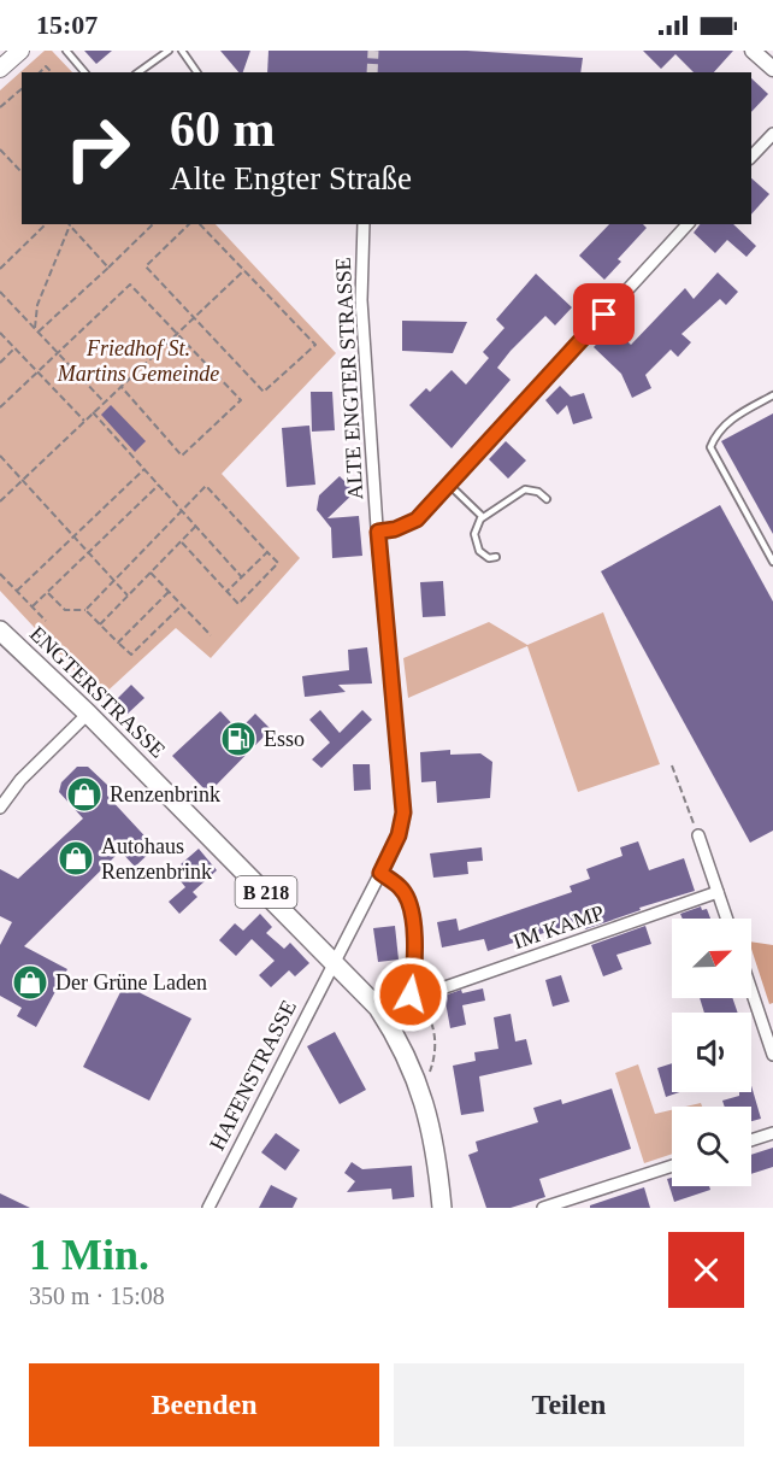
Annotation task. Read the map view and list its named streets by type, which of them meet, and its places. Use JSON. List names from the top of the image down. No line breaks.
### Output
{"streets":{"main road":["ENGTERSTRASSE","B 218"],"street":["ALTE ENGTER STRASSE","IM KAMP","HAFENSTRASSE"]},"crossings":[["ALTE ENGTER STRASSE","ENGTERSTRASSE"],["ALTE ENGTER STRASSE","HAFENSTRASSE"],["ENGTERSTRASSE","HAFENSTRASSE"]],"parks":["Friedhof St. Martins Gemeinde"],"places":{"fuel station":["Esso"],"shop":["Renzenbrink","Autohaus Renzenbrink","Der Grüne Laden"]},"north":"top right","page":{"status":"15:07","turn":["60 m","Alte Engter Straße"],"heading":["1 Min.","350 m · 15:08"],"buttons":["Beenden","Teilen"]}}
